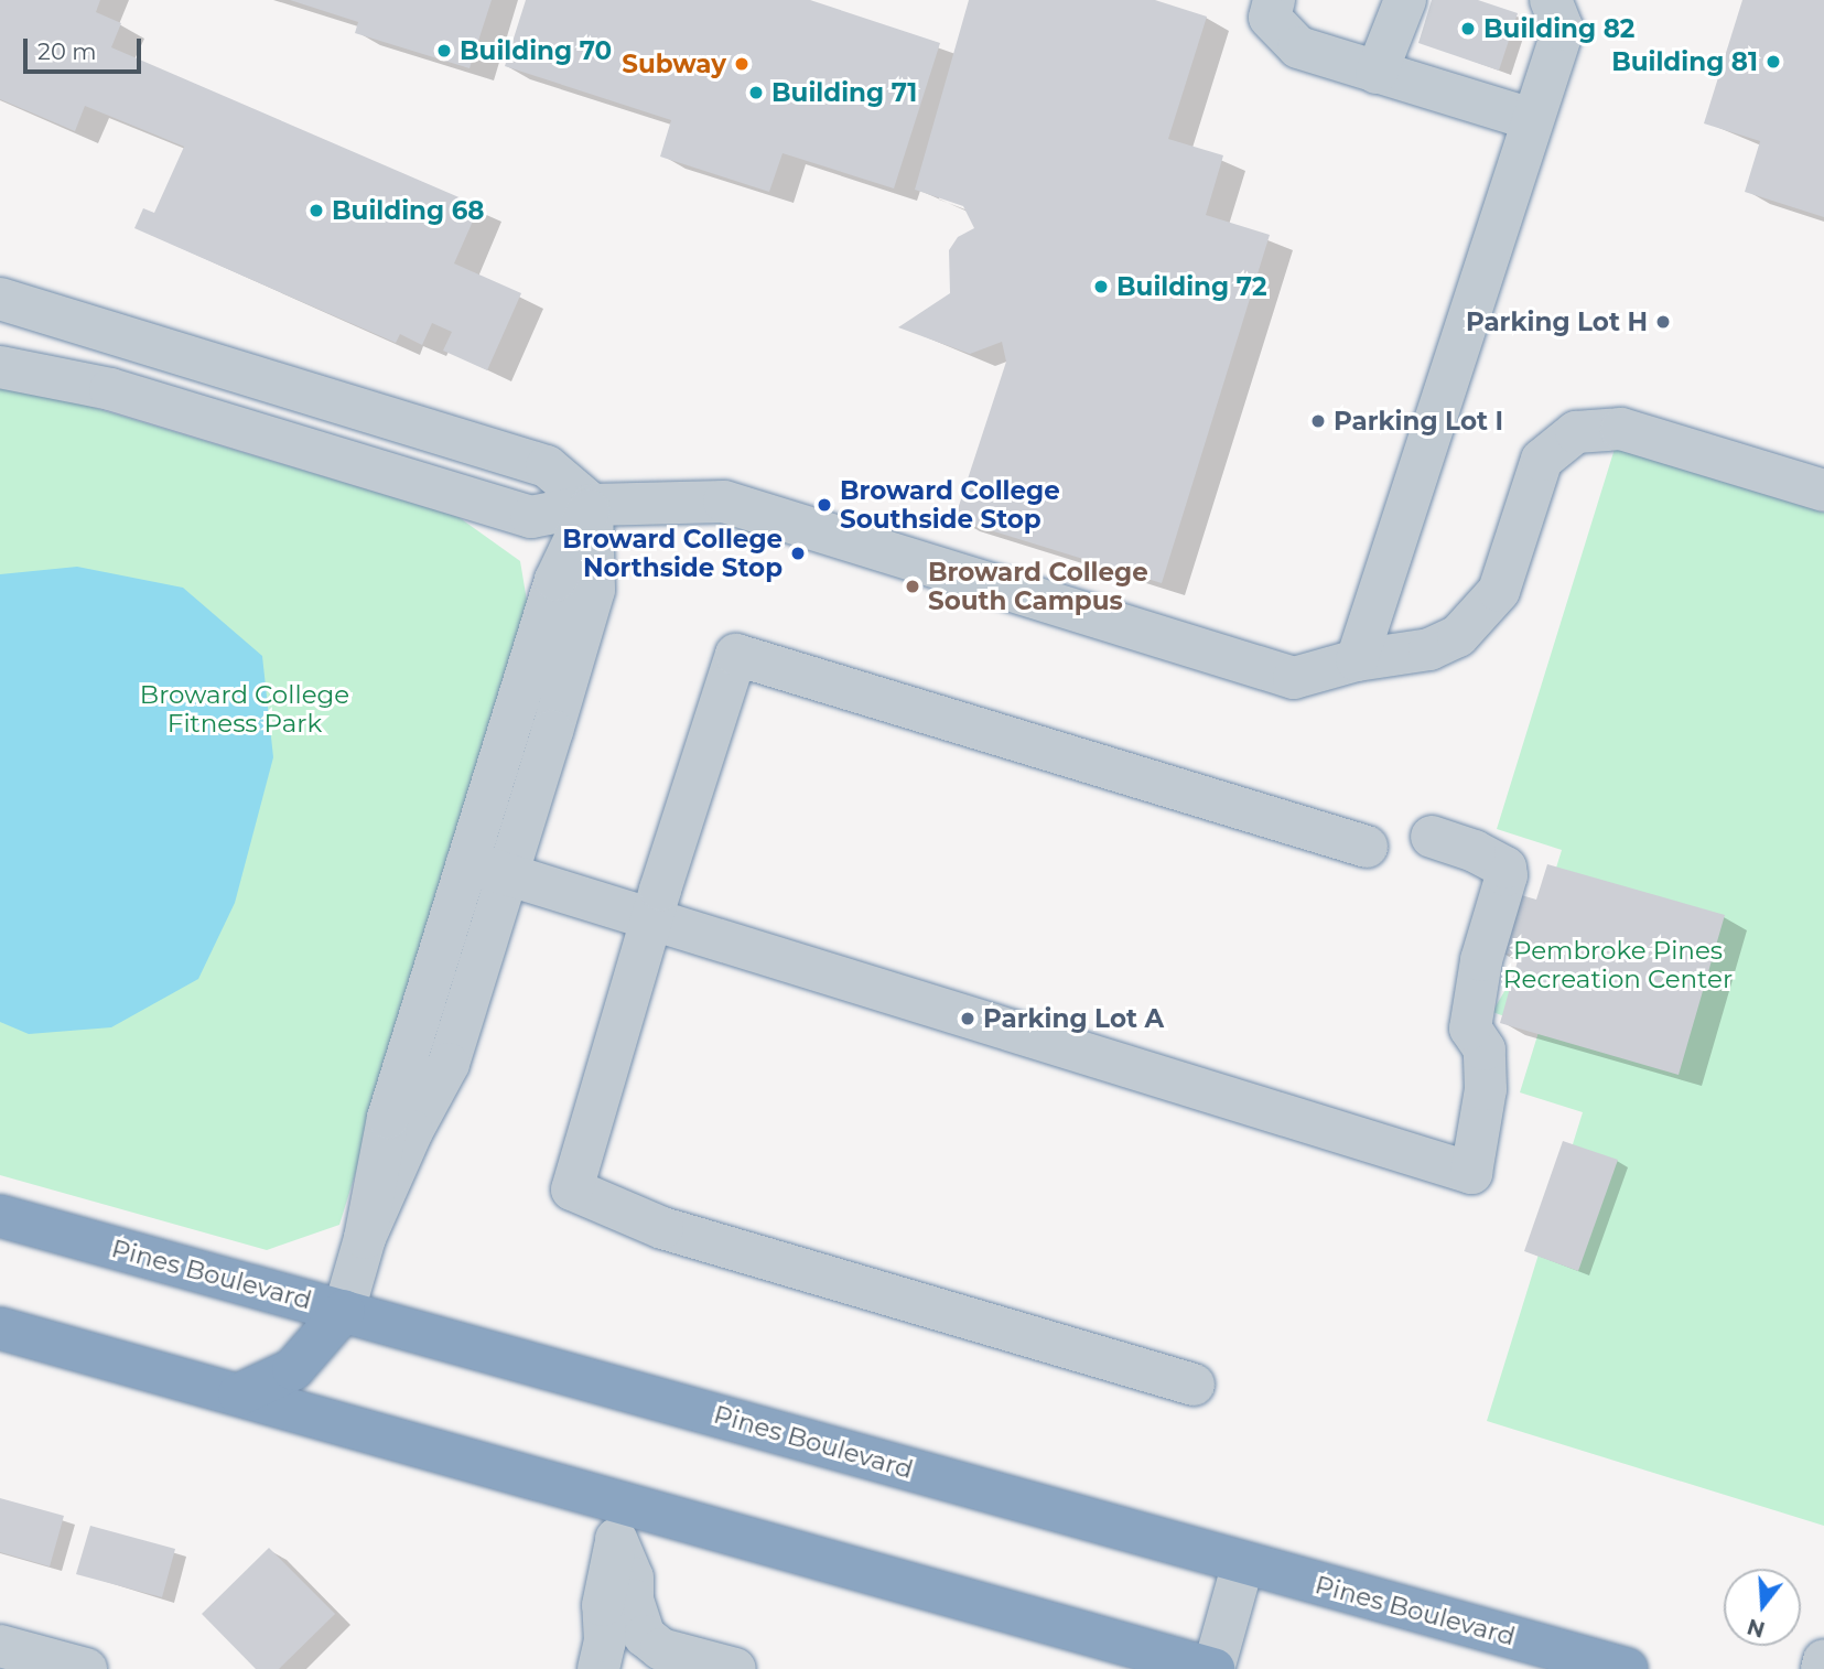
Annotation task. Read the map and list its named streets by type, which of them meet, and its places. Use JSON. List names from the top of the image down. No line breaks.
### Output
{"streets":{"highway":["Pines Boulevard"]},"parks":["Broward College Fitness Park","Pembroke Pines Recreation Center"],"places":["Building 82","Building 70","Building 81","Subway","Building 71","Building 68","Building 72","Parking Lot H","Parking Lot I","Broward College Southside Stop","Broward College Northside Stop","Broward College South Campus","Parking Lot A"],"scale_bar":"20 m","north":"bottom"}
